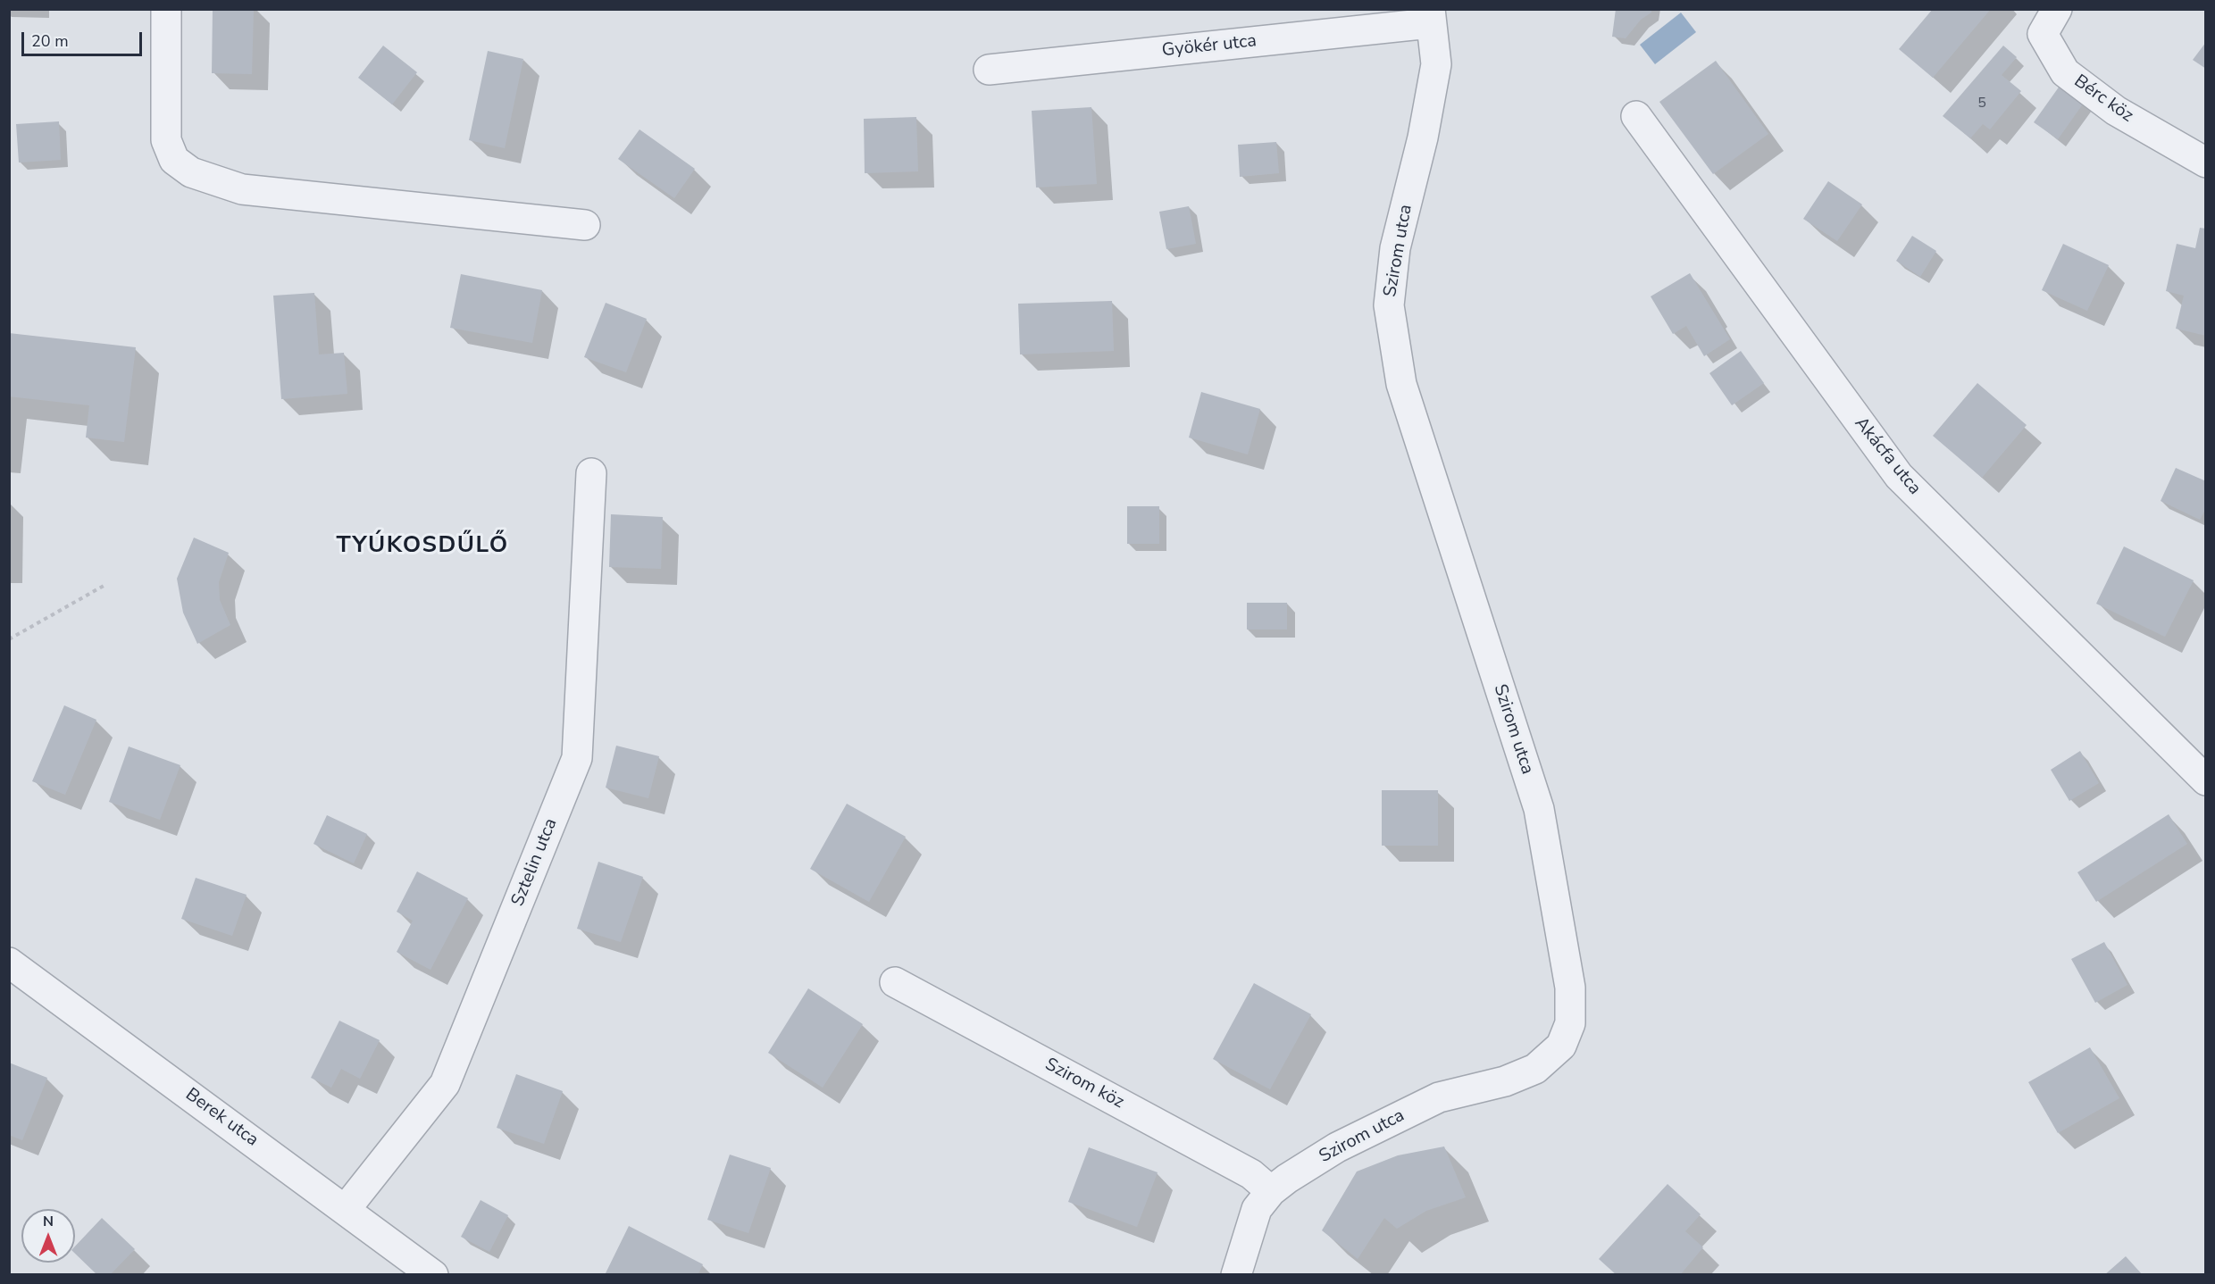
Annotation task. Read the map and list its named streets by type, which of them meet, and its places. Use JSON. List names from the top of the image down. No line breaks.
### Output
{"streets":{"street":["Gyökér utca","Bérc köz","Szirom utca","Akácfa utca","Sztelin utca","Szirom köz","Berek utca"]},"crossings":[["Gyökér utca","Szirom utca"],["Szirom utca","Szirom köz"],["Sztelin utca","Berek utca"]],"districts":["TYÚKOSDŰLŐ"],"house_numbers":["5"],"scale_bar":"20 m","north":"top"}
